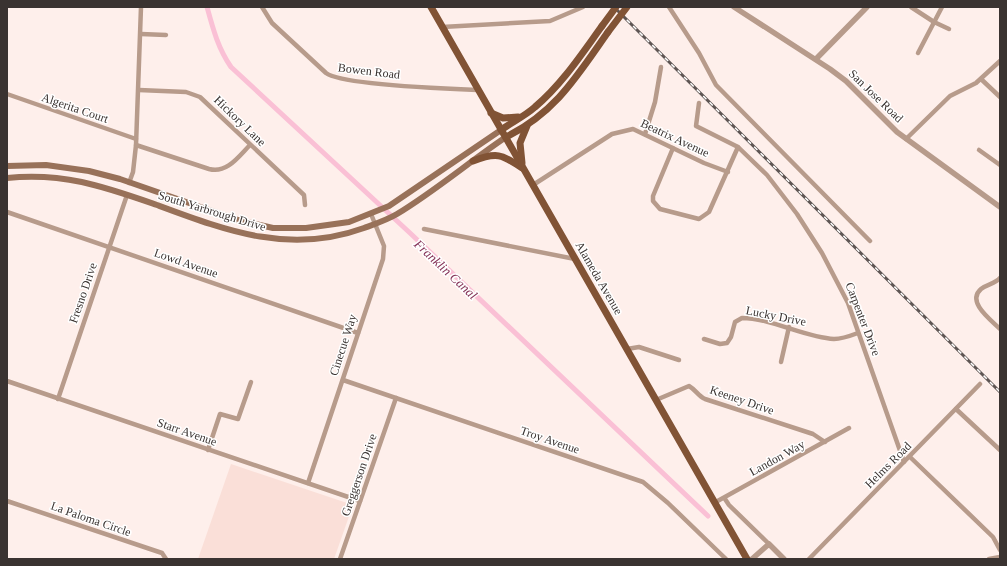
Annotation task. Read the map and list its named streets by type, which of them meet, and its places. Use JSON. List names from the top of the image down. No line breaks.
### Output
{"streets":{"main road":["South Yarbrough Drive","Alameda Avenue"],"street":["Bowen Road","San Jose Road","Algerita Court","Hickory Lane","Beatrix Avenue","Lowd Avenue","Fresno Drive","Lucky Drive","Carpenter Drive","Cinecue Way","Keeney Drive","Starr Avenue","Troy Avenue","Landon Way","Helms Road","Greggerson Drive","La Paloma Circle"]},"crossings":[["Bowen Road","Alameda Avenue"],["Algerita Court","Hickory Lane"],["Beatrix Avenue","Alameda Avenue"],["South Yarbrough Drive","Alameda Avenue"],["South Yarbrough Drive","Fresno Drive"],["South Yarbrough Drive","Cinecue Way"],["Lowd Avenue","Fresno Drive"],["Lowd Avenue","Cinecue Way"],["Alameda Avenue","Keeney Drive"],["Alameda Avenue","Landon Way"],["Fresno Drive","Starr Avenue"],["Lucky Drive","Carpenter Drive"],["Carpenter Drive","Helms Road"],["Cinecue Way","Starr Avenue"],["Cinecue Way","Troy Avenue"],["Keeney Drive","Landon Way"],["Starr Avenue","Greggerson Drive"],["Troy Avenue","Greggerson Drive"]],"water":["Franklin Canal"]}
